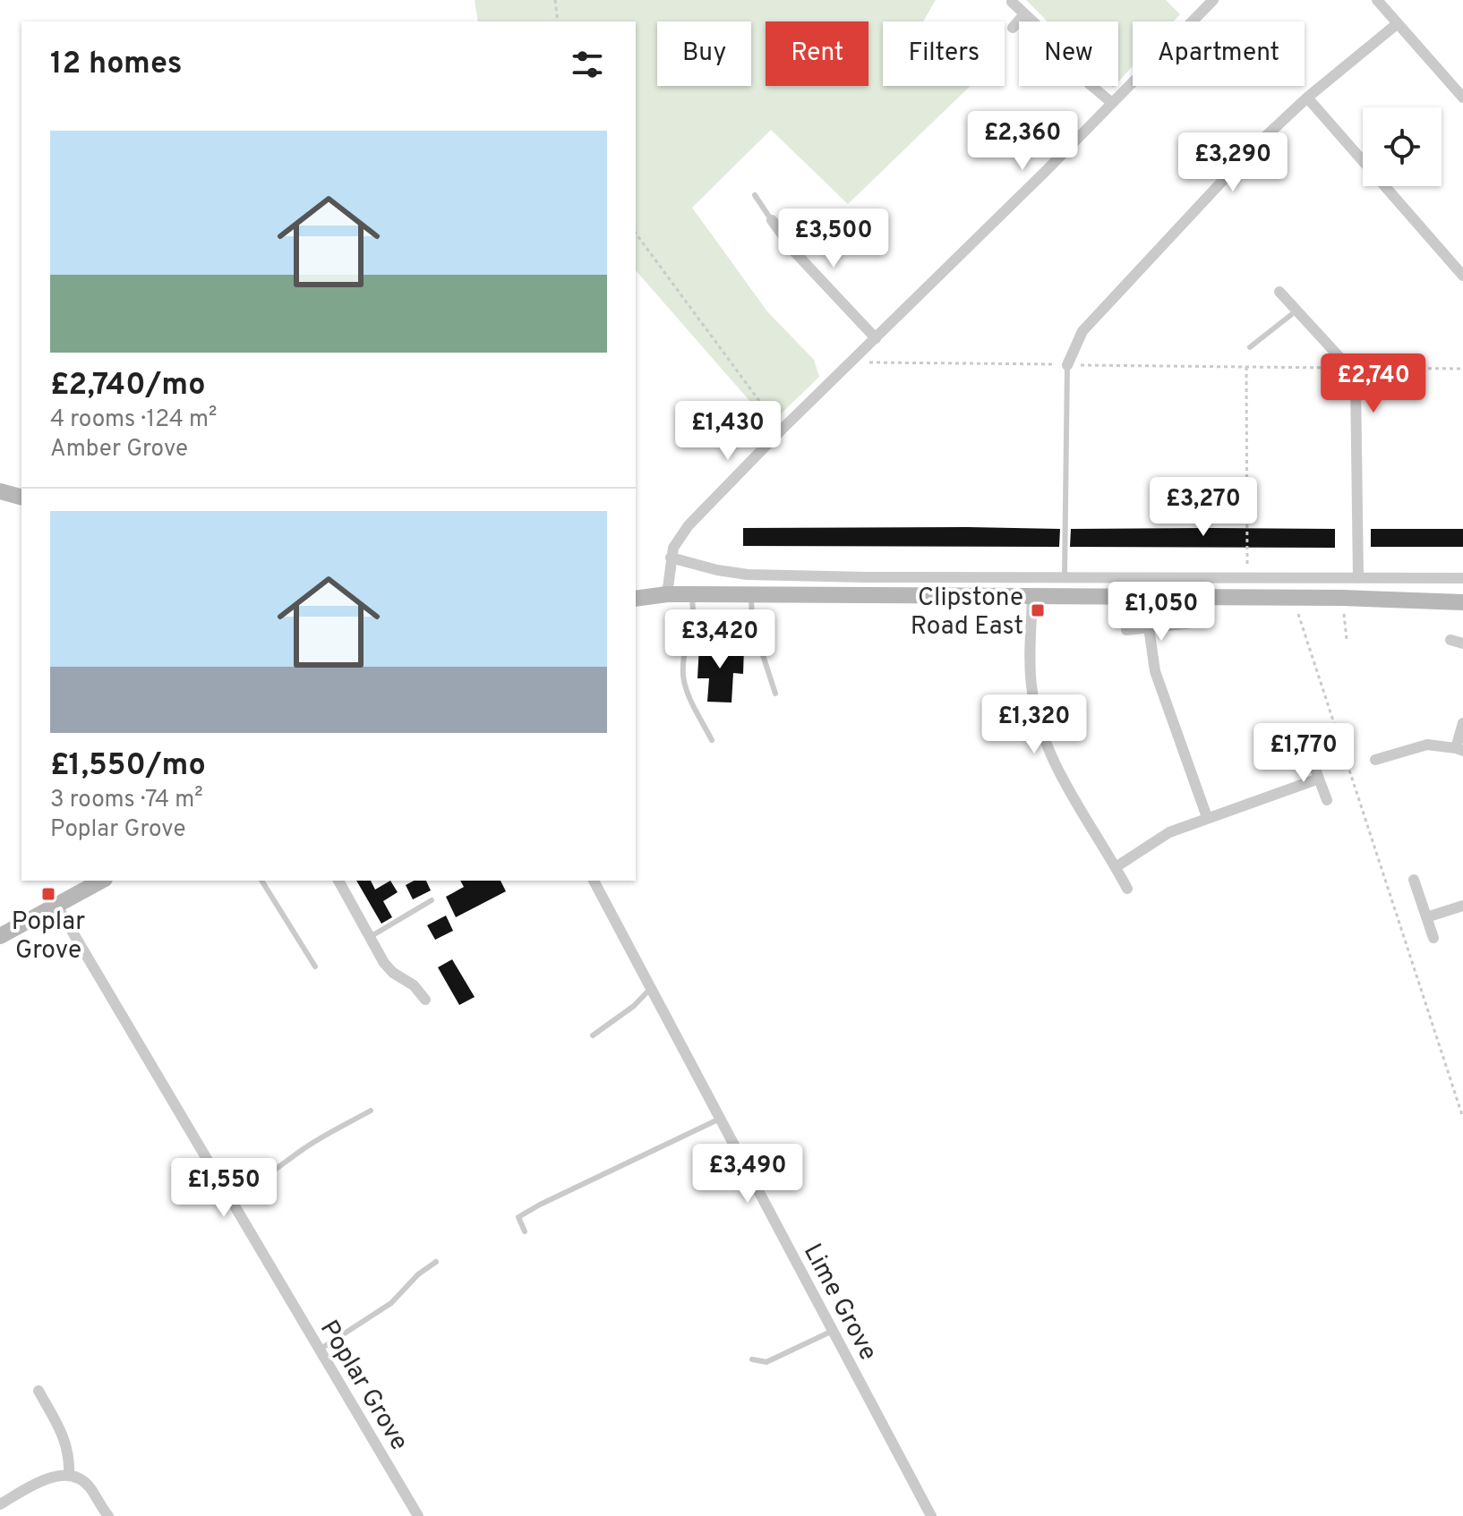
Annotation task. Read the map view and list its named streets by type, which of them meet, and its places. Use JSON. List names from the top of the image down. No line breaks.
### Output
{"streets":{"street":["Lime Grove","Poplar Grove"]},"places":{"transit":["Clipstone Road East","Poplar Grove"]},"page":{"chip":["Buy","Rent","Filters","New","Apartment"],"heading":"12 homes","list":[{"name":"£2,740/mo","note":"4 rooms · 124 m² · Amber Grove"},{"name":"£1,550/mo","note":"3 rooms · 74 m² · Poplar Grove"}],"price":["£2,360","£3,290","£3,500","£2,740","£1,430","£3,270","£1,050","£3,420","£1,320","£1,770","£3,490","£1,550"]}}
